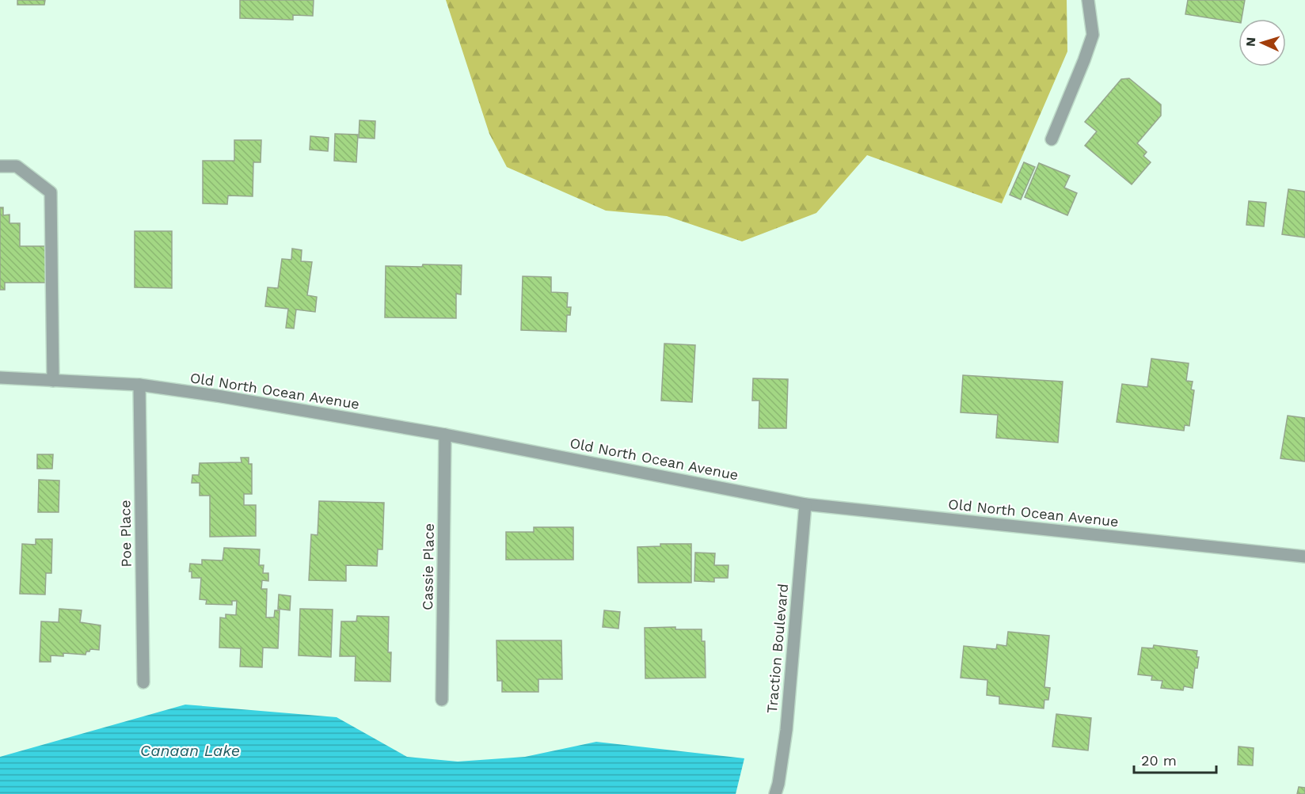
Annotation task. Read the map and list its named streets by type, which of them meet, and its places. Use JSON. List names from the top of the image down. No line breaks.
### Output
{"streets":{"street":["Old North Ocean Avenue","Poe Place","Cassie Place","Traction Boulevard"]},"crossings":[["Old North Ocean Avenue","Poe Place"],["Old North Ocean Avenue","Cassie Place"],["Old North Ocean Avenue","Traction Boulevard"]],"water":["Canaan Lake"],"scale_bar":"20 m","north":"left"}
